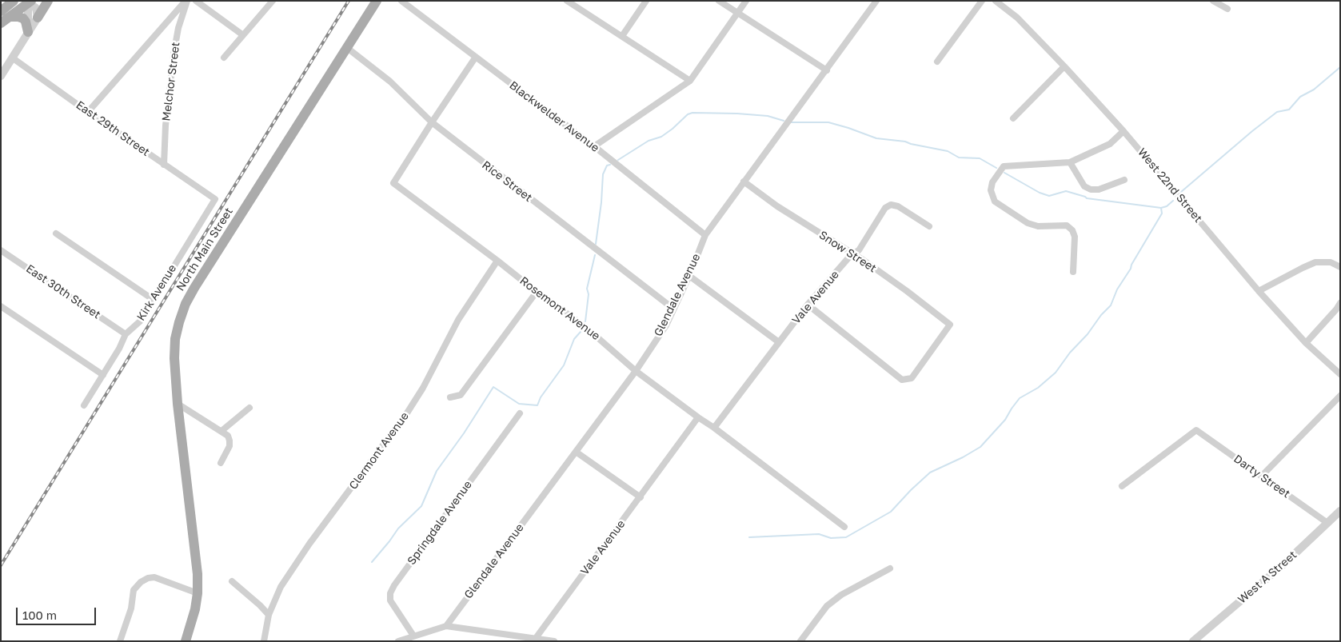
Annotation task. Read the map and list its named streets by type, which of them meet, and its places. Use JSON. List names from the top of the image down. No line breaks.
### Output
{"streets":{"main road":["North Main Street"],"street":["Melchor Street","Blackwelder Avenue","East 29th Street","Rice Street","West 22nd Street","Snow Street","East 30th Street","Kirk Avenue","Glendale Avenue","Vale Avenue","Rosemont Avenue","Clermont Avenue","Darty Street","Springdale Avenue","West A Street"]},"crossings":[["Melchor Street","East 29th Street"],["Blackwelder Avenue","Glendale Avenue"],["Blackwelder Avenue","Rosemont Avenue"],["East 29th Street","Kirk Avenue"],["Rice Street","North Main Street"],["Rice Street","Glendale Avenue"],["Rice Street","Rosemont Avenue"],["Snow Street","Glendale Avenue"],["Snow Street","Vale Avenue"],["East 30th Street","Kirk Avenue"],["Glendale Avenue","Rosemont Avenue"],["Vale Avenue","Rosemont Avenue"],["Rosemont Avenue","Clermont Avenue"],["Darty Street","West A Street"]],"scale_bar":"100 m"}
